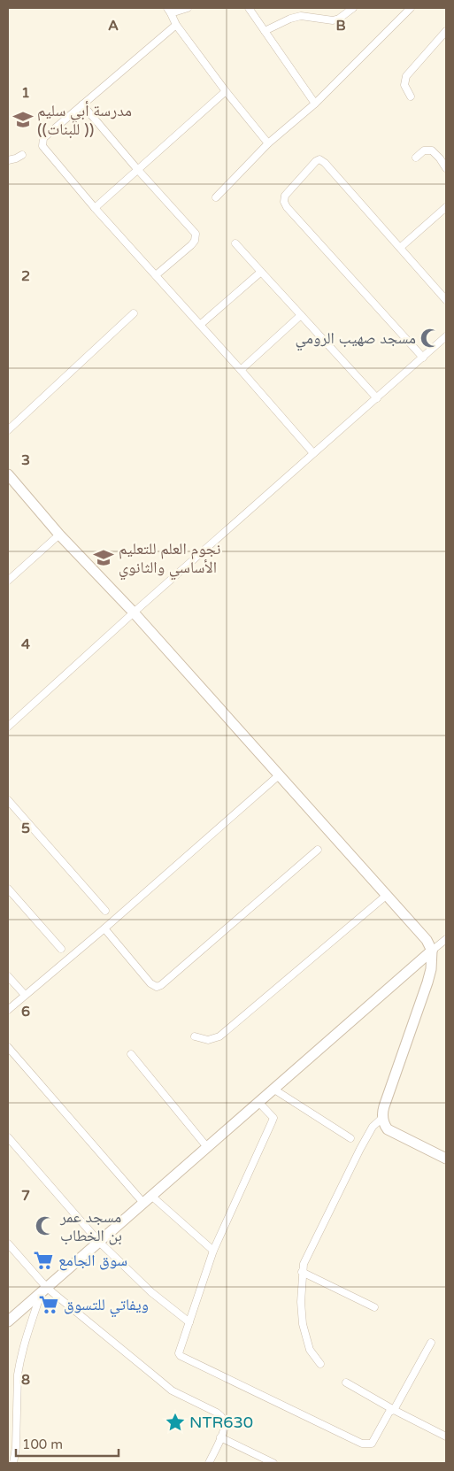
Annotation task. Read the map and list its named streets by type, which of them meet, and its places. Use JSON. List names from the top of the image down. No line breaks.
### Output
{"places":{"school or university":["مدرسة أبي سليم ((للبنات ))","نجوم العلم للتعليم الأساسي والثانوي"],"mosque":["مسجد صهيب الرومي","مسجد عمر بن الخطاب"],"supermarket":["سوق الجامع","ويفاتي للتسوق"],"place":["NTR630"]},"scale_bar":"100 m","grid":{"columns":["A","B"],"rows":["1","2","3","4","5","6","7","8"]}}
